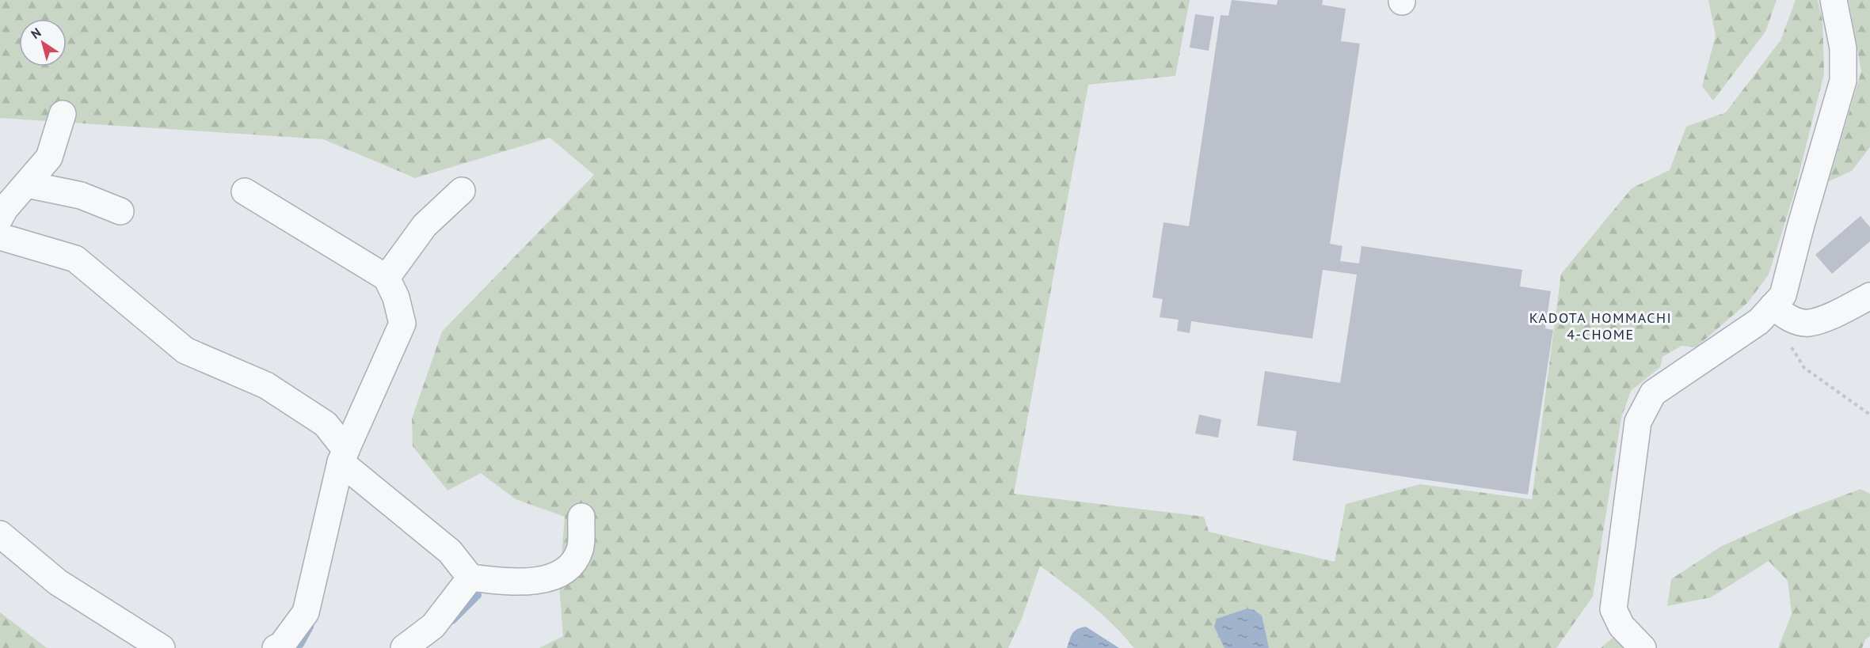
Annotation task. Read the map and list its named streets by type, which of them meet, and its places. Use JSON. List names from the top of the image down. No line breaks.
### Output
{"districts":["KADOTA HOMMACHI 4-CHOME"],"north":"top left"}
